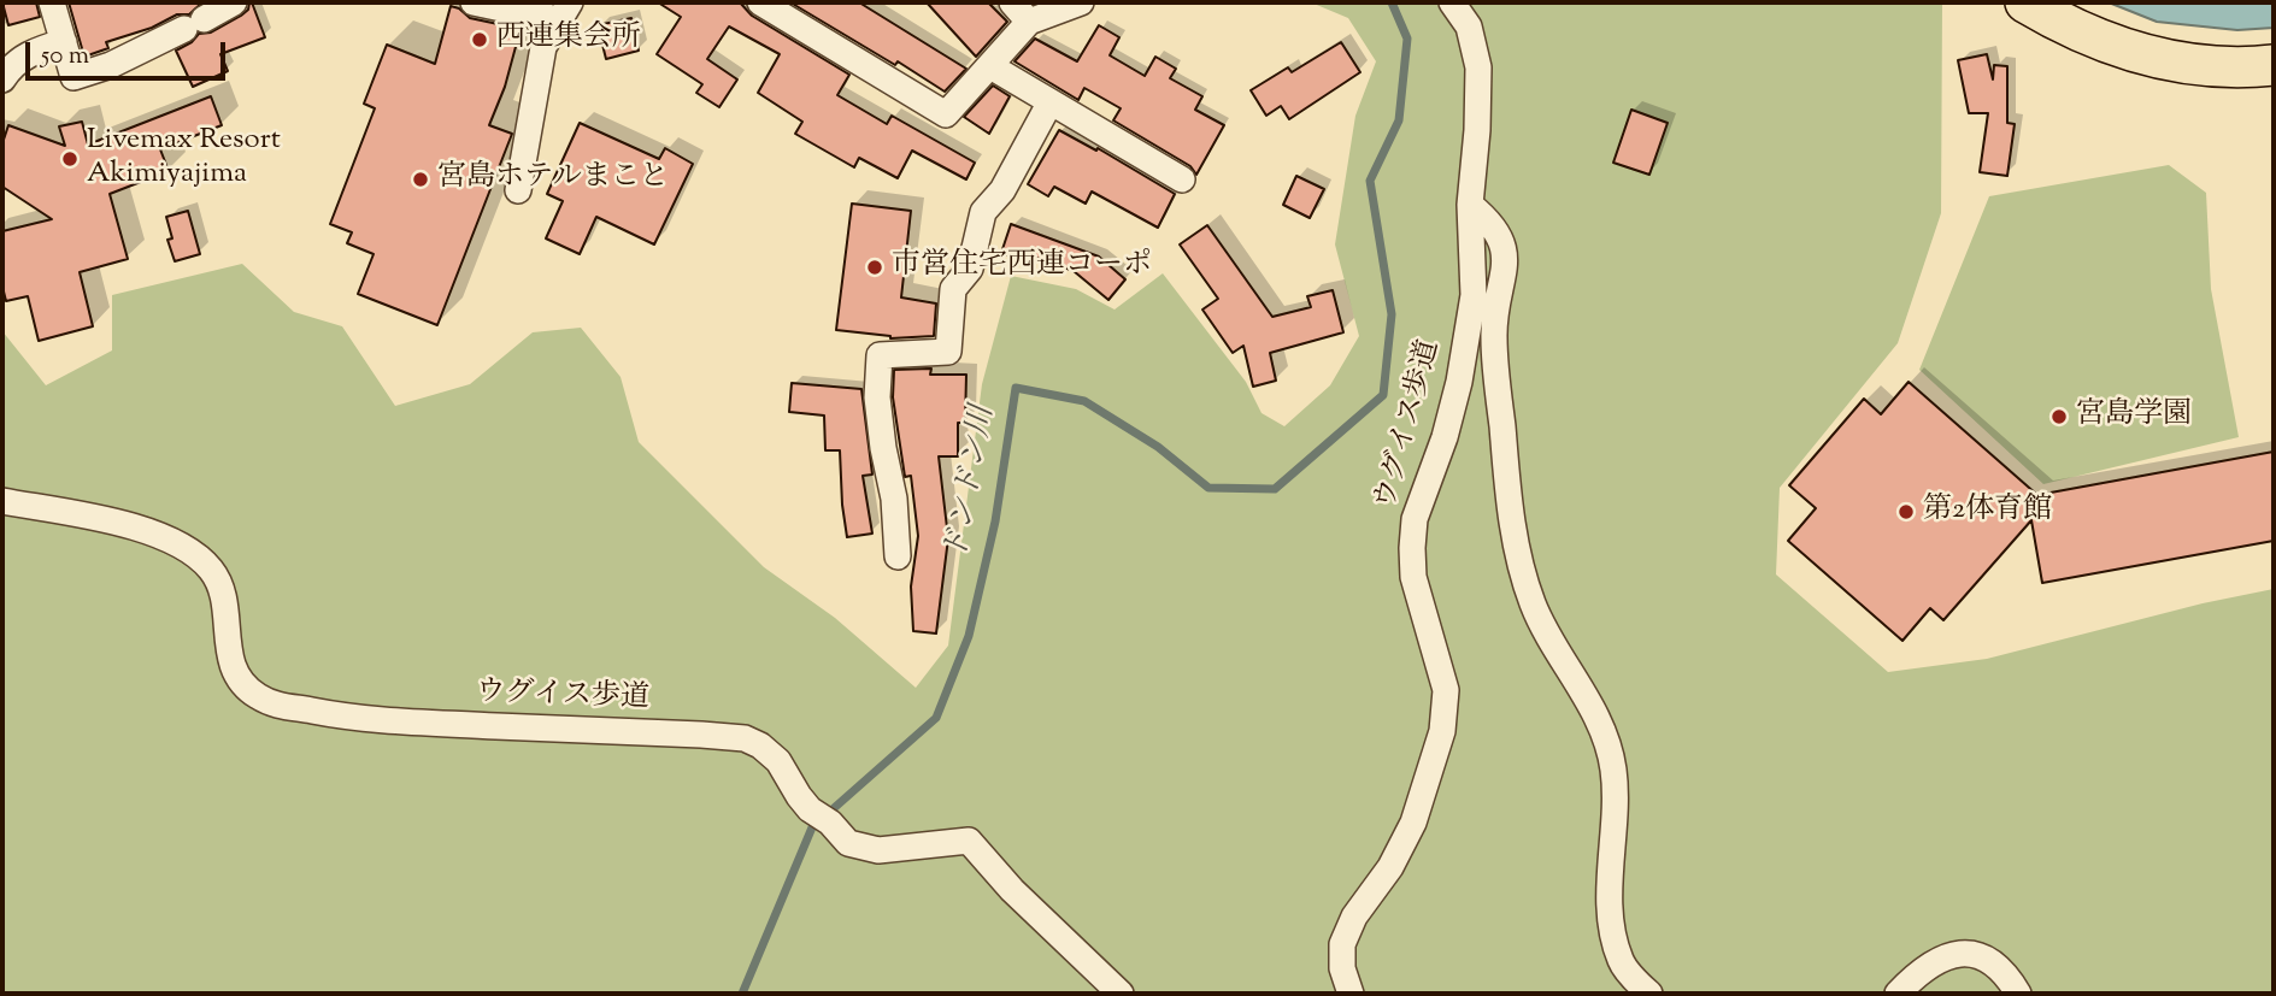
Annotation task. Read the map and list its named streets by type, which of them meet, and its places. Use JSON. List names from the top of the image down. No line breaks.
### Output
{"streets":{"street":["ウグイス歩道"]},"water":["ドンドン川"],"places":["西連集会所","Livemax Resort Akimiyajima","宮島ホテルまこと","市営住宅西連コーポ","宮島学園","第2体育館"],"scale_bar":"50 m"}
